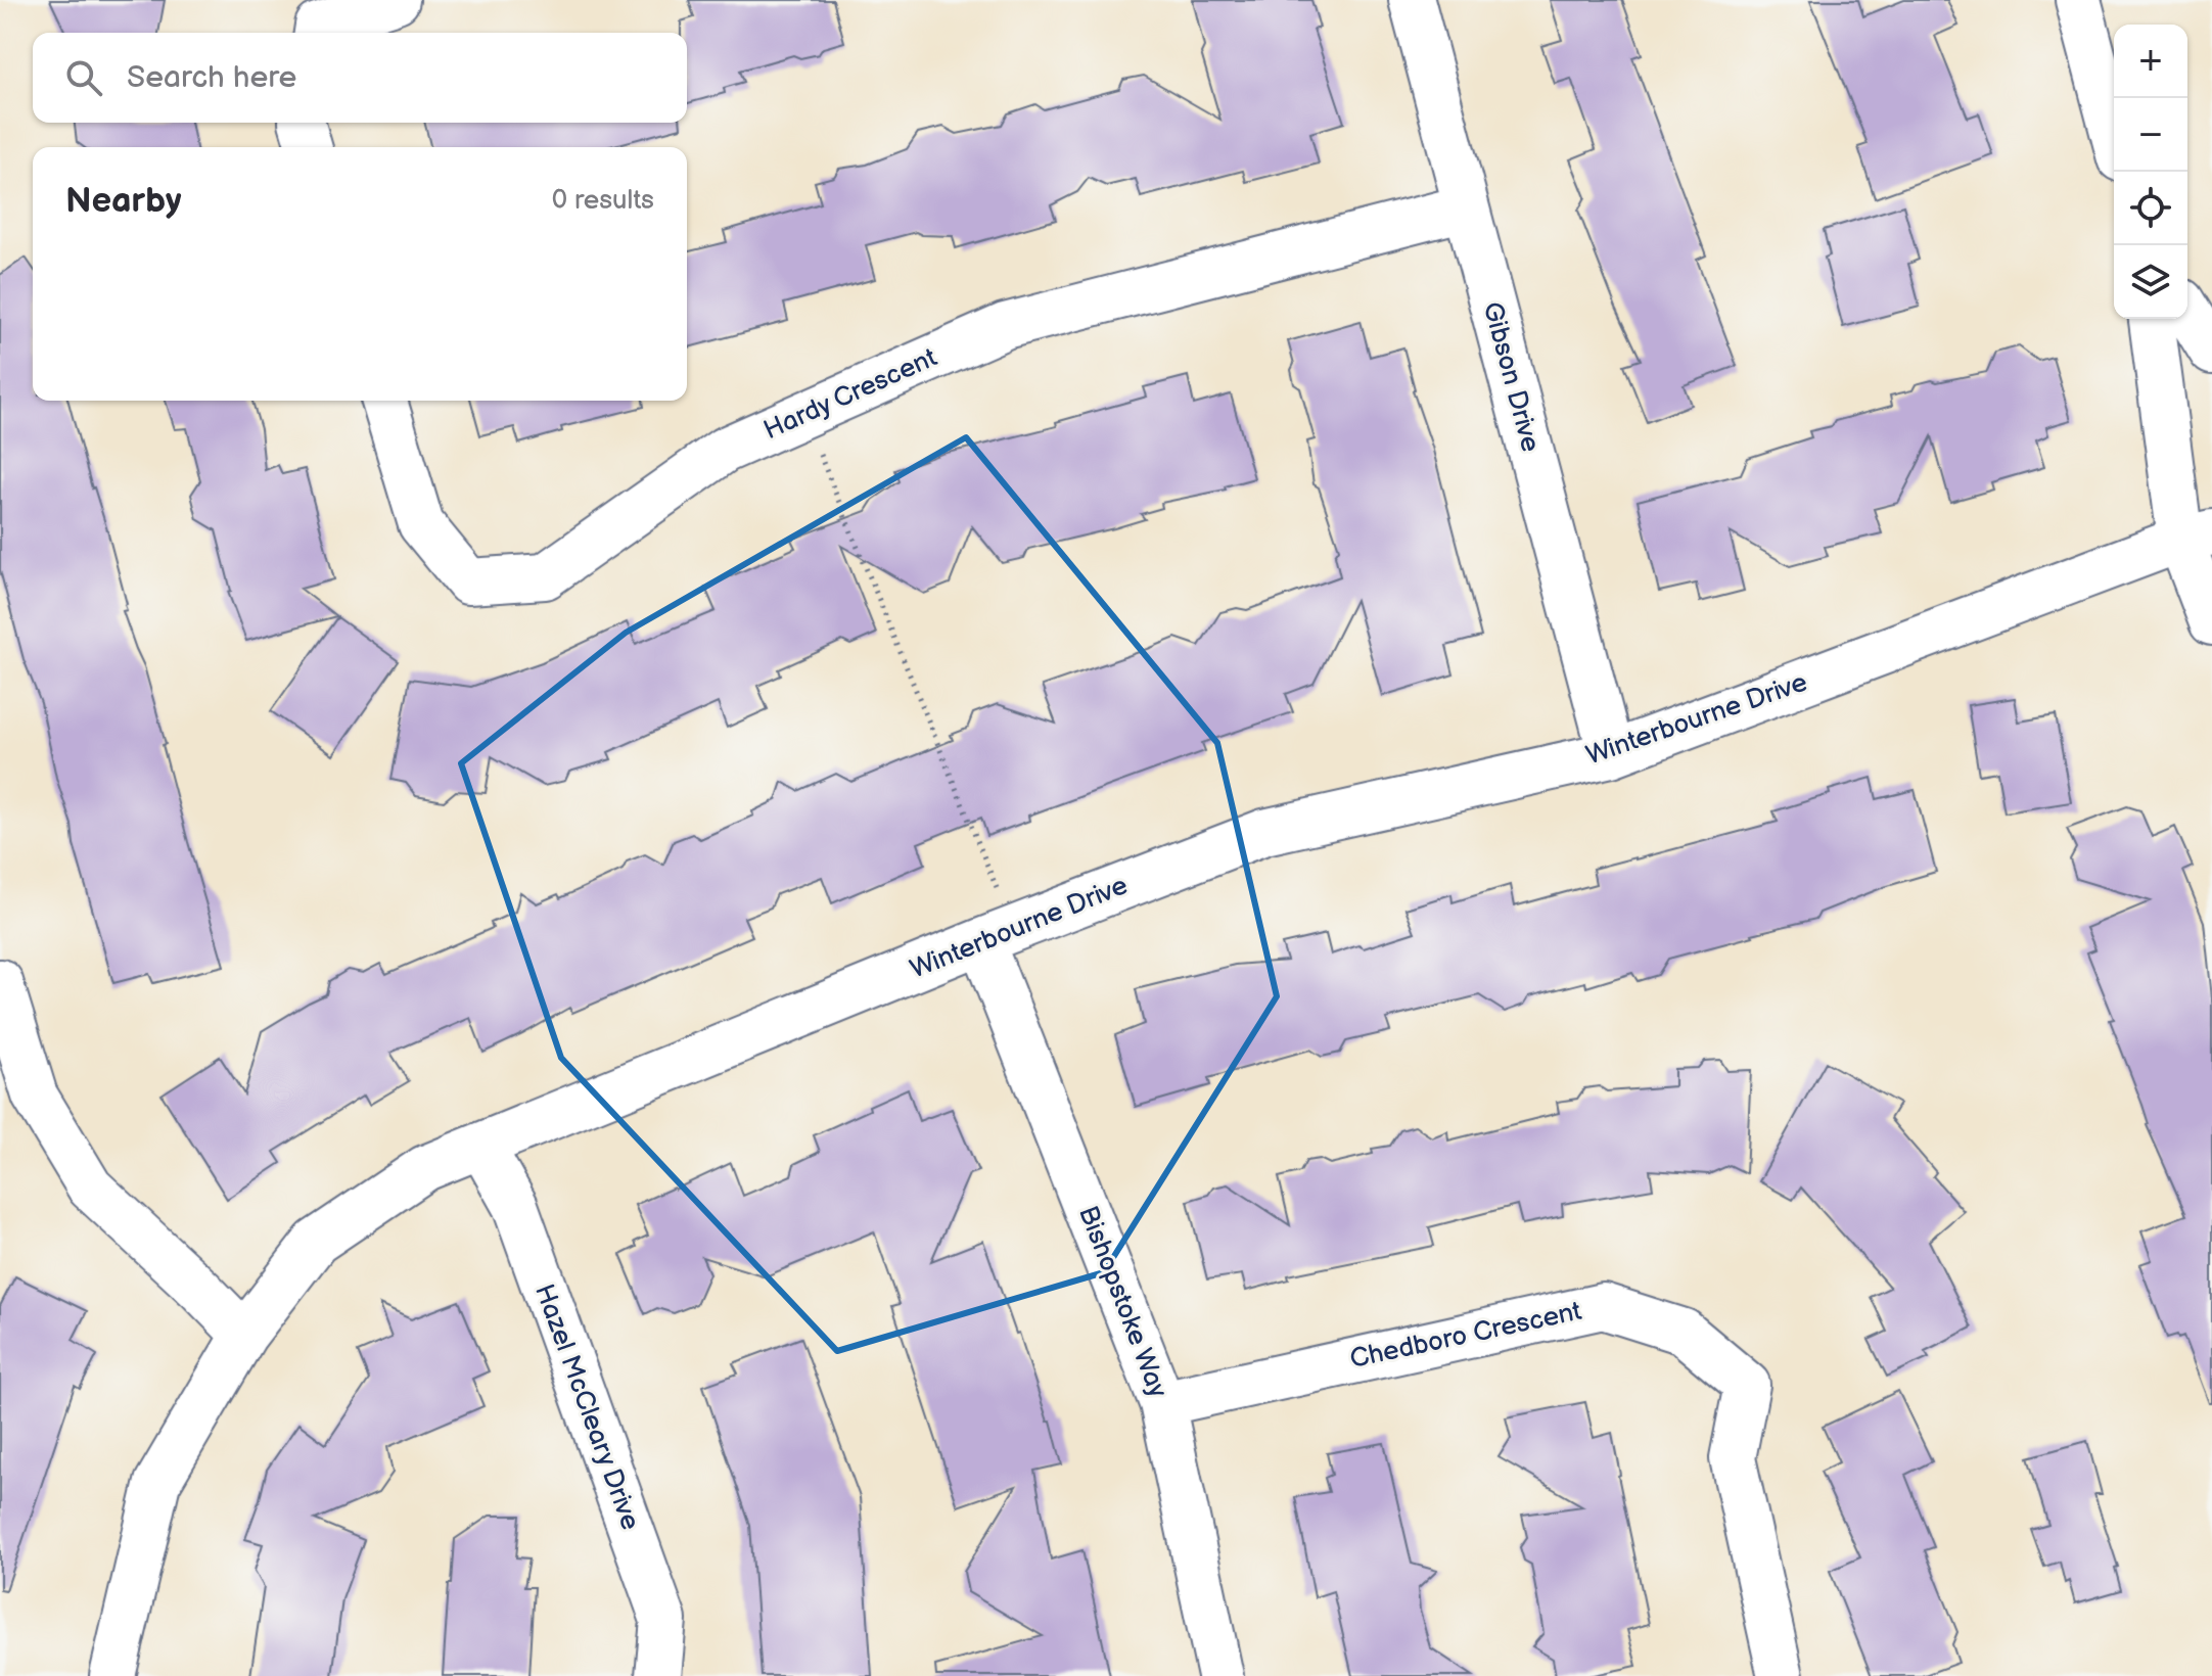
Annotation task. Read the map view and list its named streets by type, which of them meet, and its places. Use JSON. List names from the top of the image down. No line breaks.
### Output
{"streets":{"street":["Gibson Drive","Hardy Crescent","Winterbourne Drive","Bishopstoke Way","Chedboro Crescent","Hazel McCleary Drive"]},"crossings":[["Gibson Drive","Hardy Crescent"],["Gibson Drive","Winterbourne Drive"],["Winterbourne Drive","Bishopstoke Way"],["Winterbourne Drive","Hazel McCleary Drive"],["Bishopstoke Way","Chedboro Crescent"]],"page":{"map_buttons":["+","−"],"search":"Search here","heading":["Nearby","0 results"]}}
